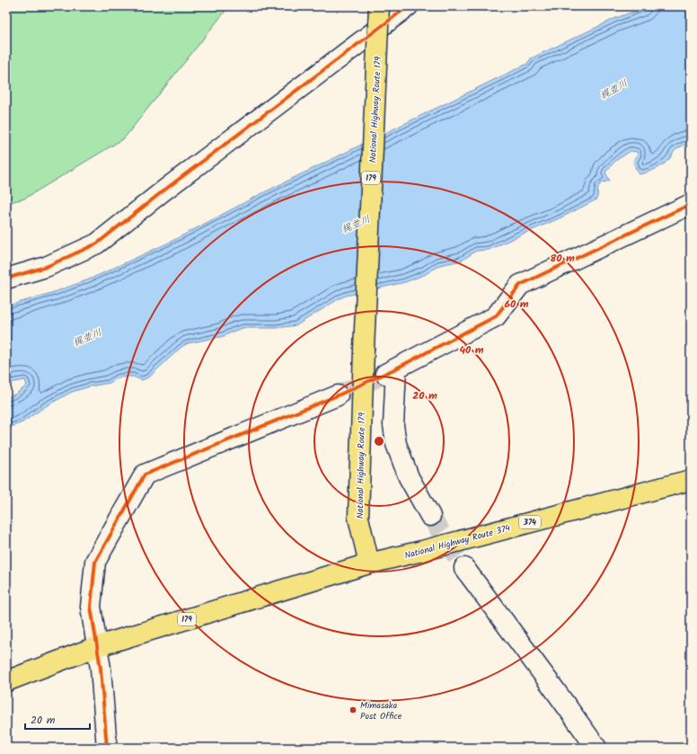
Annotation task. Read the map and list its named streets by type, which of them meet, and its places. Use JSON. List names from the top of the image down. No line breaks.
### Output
{"streets":{"highway":["National Highway Route 179","179","374","National Highway Route 374"]},"crossings":[["National Highway Route 179","179"],["National Highway Route 179","National Highway Route 374"],["179","National Highway Route 374"]],"water":["梶並川"],"places":["Mimasaka Post Office"],"scale_bar":"20 m","rings":["80 m","60 m","40 m","20 m"]}
